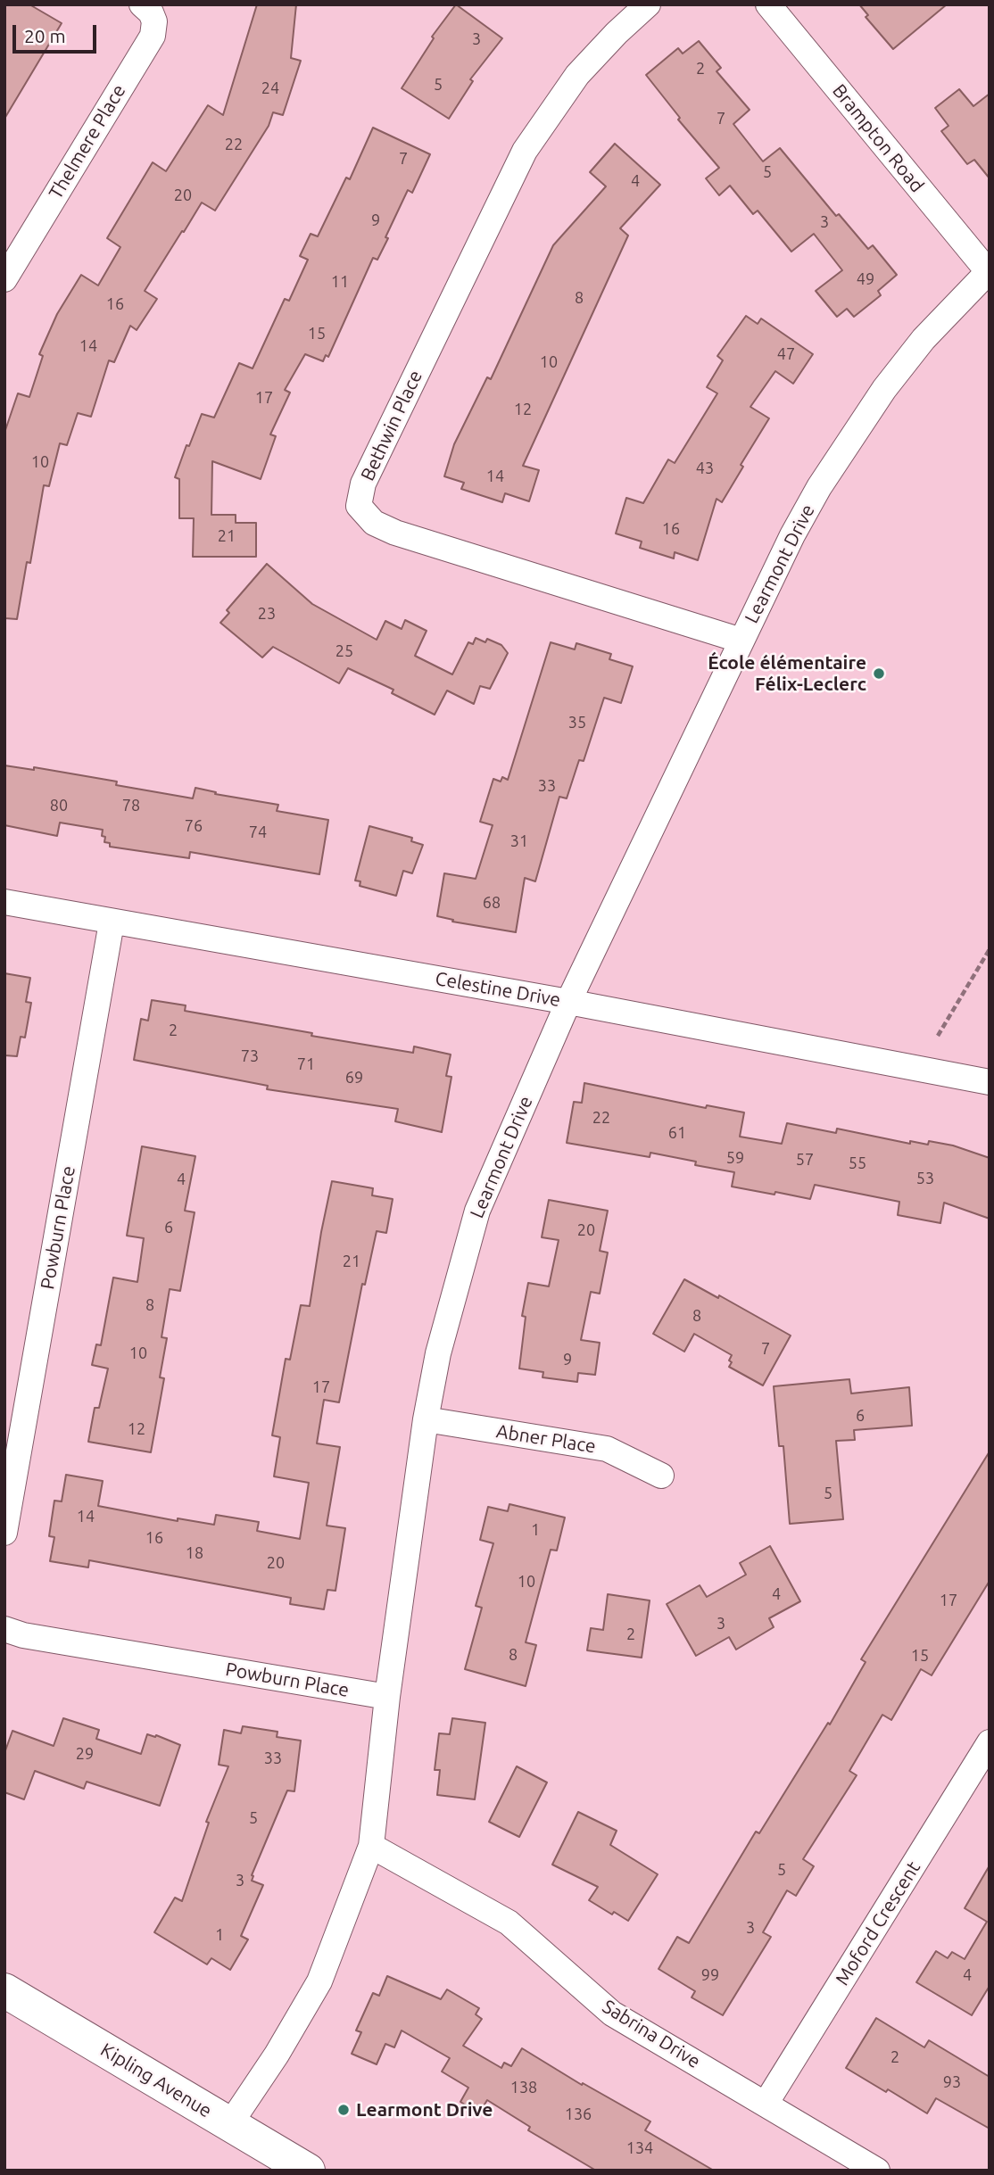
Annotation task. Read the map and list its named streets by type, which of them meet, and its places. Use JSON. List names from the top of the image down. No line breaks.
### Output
{"streets":{"main road":["Kipling Avenue"],"street":["Brampton Road","Thelmere Place","Bethwin Place","Learmont Drive","Celestine Drive","Powburn Place","Abner Place","Moford Crescent","Sabrina Drive"]},"crossings":[["Brampton Road","Learmont Drive"],["Bethwin Place","Learmont Drive"],["Learmont Drive","Celestine Drive"],["Learmont Drive","Powburn Place"],["Learmont Drive","Abner Place"],["Learmont Drive","Sabrina Drive"],["Learmont Drive","Kipling Avenue"],["Celestine Drive","Powburn Place"],["Moford Crescent","Sabrina Drive"]],"places":["École élémentaire Félix-Leclerc","Learmont Drive"],"house_numbers":["3","2","5","24","7","22","7","5","4","20","9","3","49","11","8","16","15","14","47","10","17","12","10","43","14","16","21","23","25","35","33","80","78","76","74","31","68","2","73","71","69","22","61","59","57","55","53","4","6","20","21","8","8","7","10","9","17","6","12","5","14","1","16","18","20","10","4","17","3","2","8","15","29","33","5","5","3","3","1","99","4","2","93","138","136","134"],"scale_bar":"20 m"}
